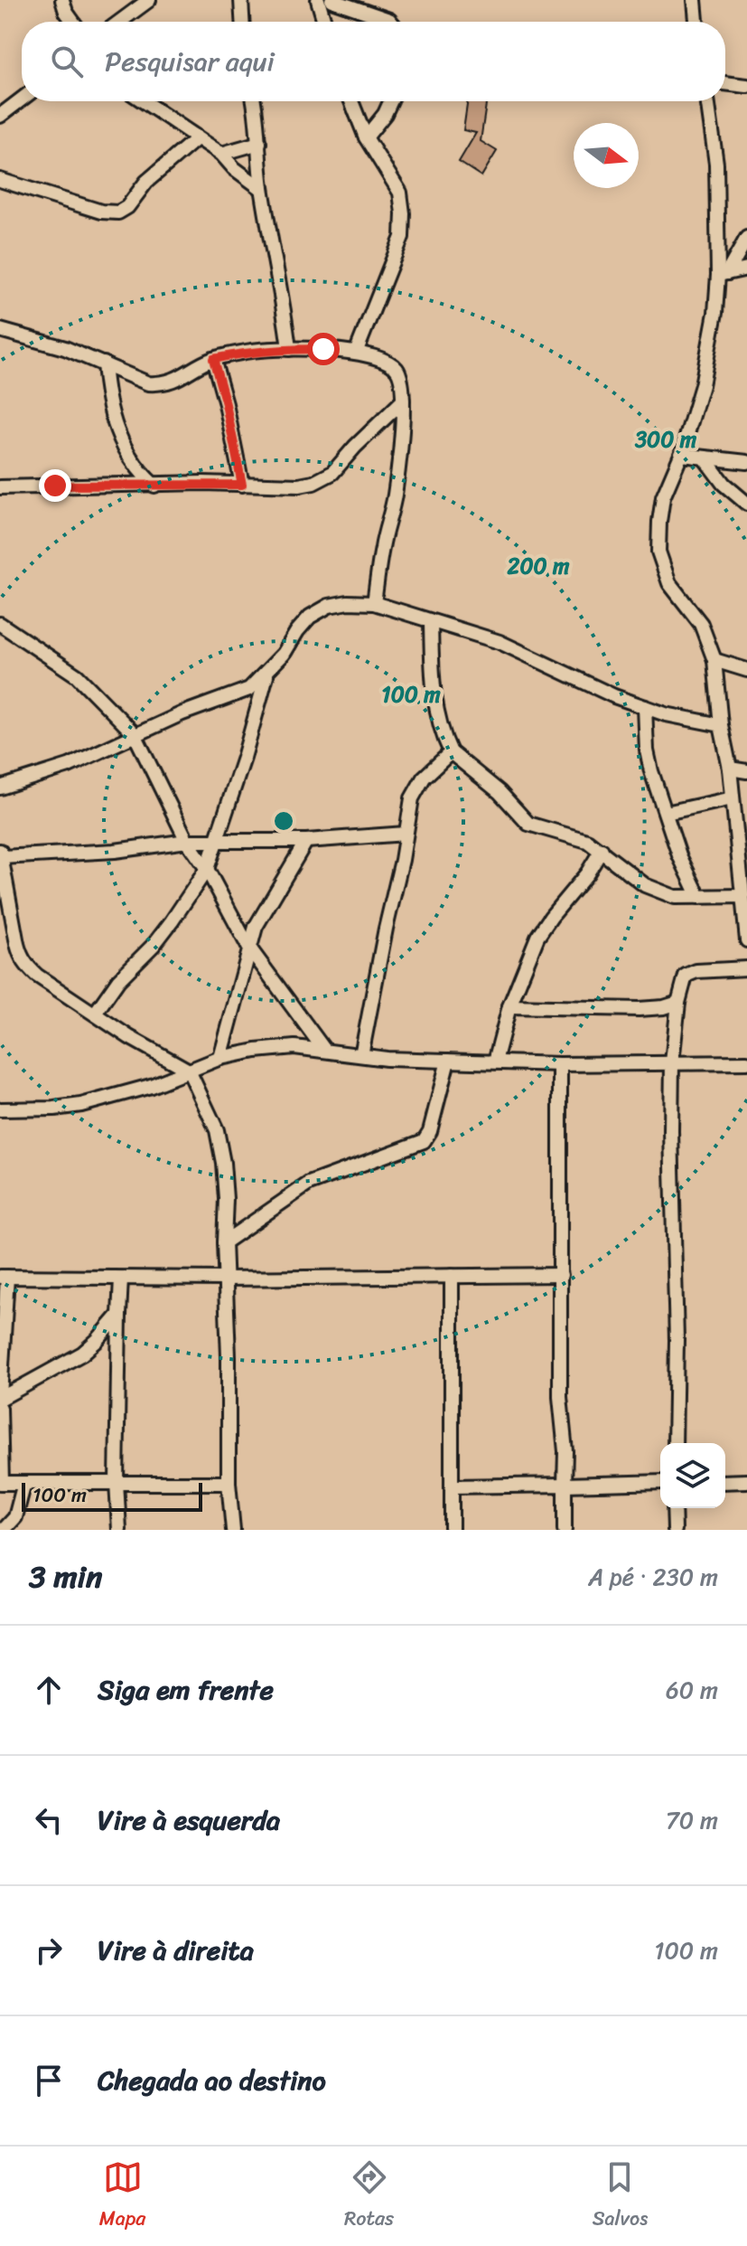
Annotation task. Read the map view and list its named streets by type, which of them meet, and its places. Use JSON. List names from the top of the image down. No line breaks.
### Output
{"scale_bar":"100 m","north":"right","page":{"search":"Pesquisar aqui","scale":"100 m","heading":["3 min","A pé · 230 m"],"list":[["Siga em frente","60 m"],["Vire à esquerda","70 m"],["Vire à direita","100 m"],"Chegada ao destino"],"nav":["Mapa","Rotas","Salvos"]},"rings":["300 m","200 m","100 m"]}
